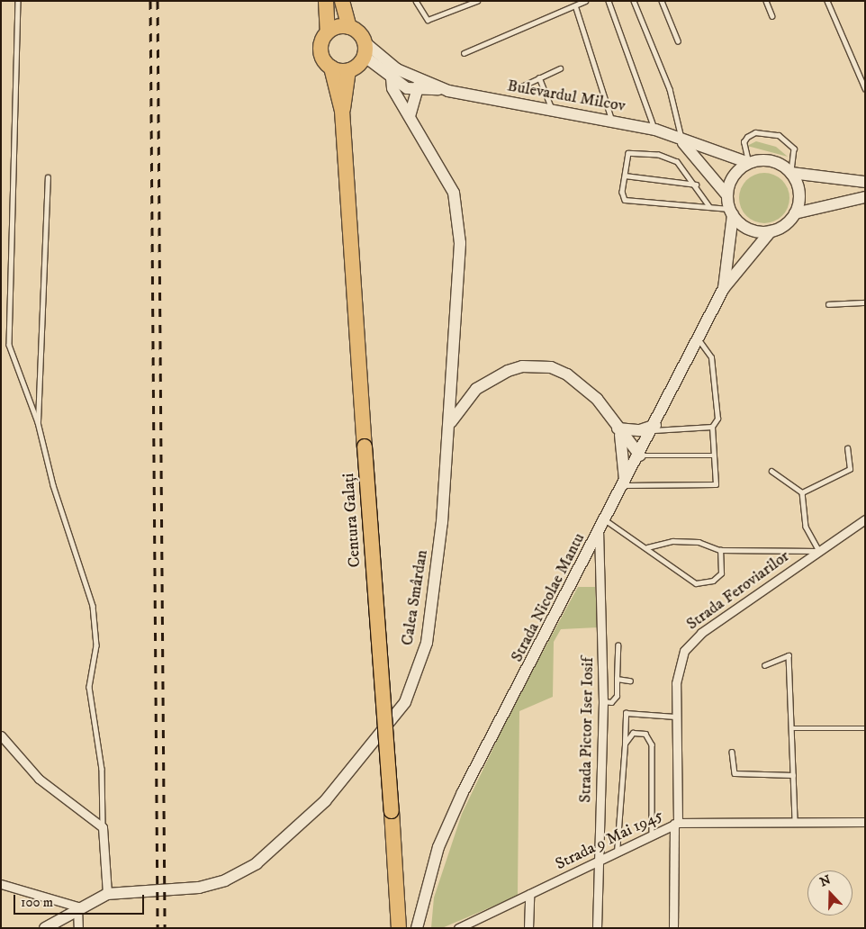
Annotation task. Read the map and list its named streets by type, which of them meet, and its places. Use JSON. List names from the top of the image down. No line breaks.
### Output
{"streets":{"highway":["Centura Galați"],"main road":["Bulevardul Milcov","Calea Smârdan","Strada Nicolae Mantu"],"street":["Strada Feroviarilor","Strada Pictor Iser Iosif","Strada 9 Mai 1945"]},"crossings":[["Bulevardul Milcov","Centura Galați"],["Bulevardul Milcov","Calea Smârdan"],["Bulevardul Milcov","Strada Nicolae Mantu"],["Strada Feroviarilor","Strada 9 Mai 1945"],["Strada Nicolae Mantu","Strada Pictor Iser Iosif"],["Strada Pictor Iser Iosif","Strada 9 Mai 1945"]],"scale_bar":"100 m","north":"top"}
